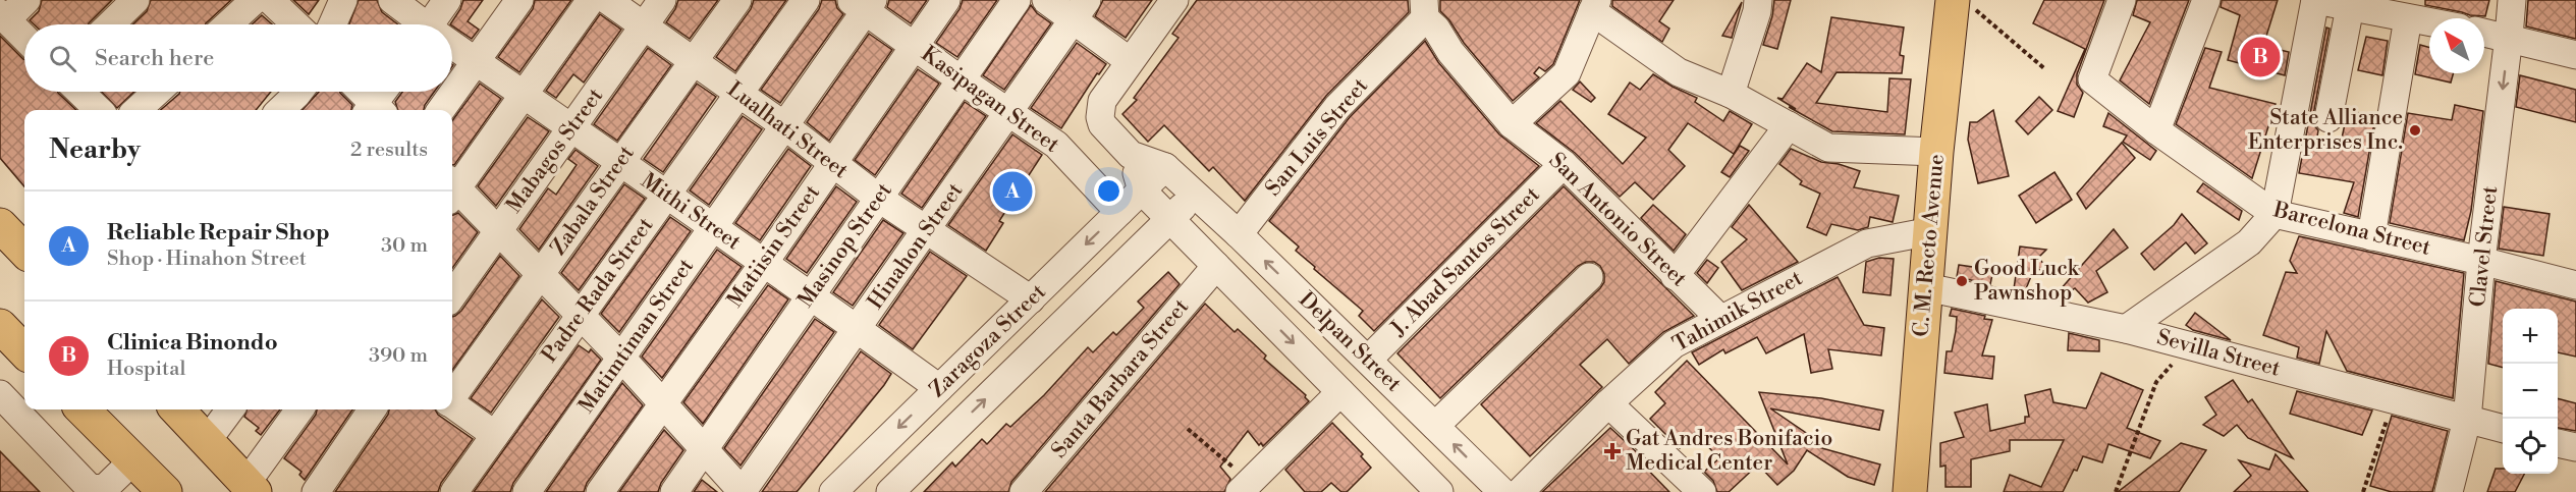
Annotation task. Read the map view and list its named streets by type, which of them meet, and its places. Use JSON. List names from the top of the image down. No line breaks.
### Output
{"streets":{"main road":["C. M. Recto Avenue"],"street":["Kasipagan Street","Lualhati Street","San Luis Street","Mabagos Street","Zabala Street","Mithi Street","San Antonio Street","Barcelona Street","Masinop Street","Matiisin Street","Hinahon Street","Clavel Street","J. Abad Santos Street","Padre Rada Street","Tahimik Street","Matimtiman Street","Zaragoza Street","Delpan Street","Sevilla Street","Santa Barbara Street"]},"crossings":[["Kasipagan Street","Masinop Street"],["Kasipagan Street","Matiisin Street"],["Kasipagan Street","Hinahon Street"],["Kasipagan Street","Matimtiman Street"],["Kasipagan Street","Zaragoza Street"],["Lualhati Street","Mabagos Street"],["Lualhati Street","Zabala Street"],["Lualhati Street","Masinop Street"],["Lualhati Street","Matiisin Street"],["Lualhati Street","Hinahon Street"],["Lualhati Street","Padre Rada Street"],["Lualhati Street","Matimtiman Street"],["Lualhati Street","Zaragoza Street"],["San Luis Street","San Antonio Street"],["San Luis Street","Delpan Street"],["Mabagos Street","Mithi Street"],["Zabala Street","Mithi Street"],["Mithi Street","Masinop Street"],["Mithi Street","Matiisin Street"],["Mithi Street","Hinahon Street"],["Mithi Street","Padre Rada Street"],["Mithi Street","Matimtiman Street"],["Mithi Street","Zaragoza Street"],["San Antonio Street","J. Abad Santos Street"],["San Antonio Street","Tahimik Street"],["Barcelona Street","Clavel Street"],["C. M. Recto Avenue","Tahimik Street"],["C. M. Recto Avenue","Sevilla Street"],["Clavel Street","Sevilla Street"],["J. Abad Santos Street","Delpan Street"],["Zaragoza Street","Delpan Street"],["Delpan Street","Santa Barbara Street"]],"places":{"other":["State Alliance Enterprises Inc.","Good Luck Pawnshop"],"health":["Gat Andres Bonifacio Medical Center"]},"north":"top left","page":{"search":"Search here","pins":["B","A"],"heading":["Nearby","2 results"],"list":[{"mark":"A","name":"Reliable Repair Shop","note":"Shop · Hinahon Street","value":"30 m"},{"mark":"B","name":"Clinica Binondo","note":"Hospital","value":"390 m"}],"map_buttons":["+","−"]}}
